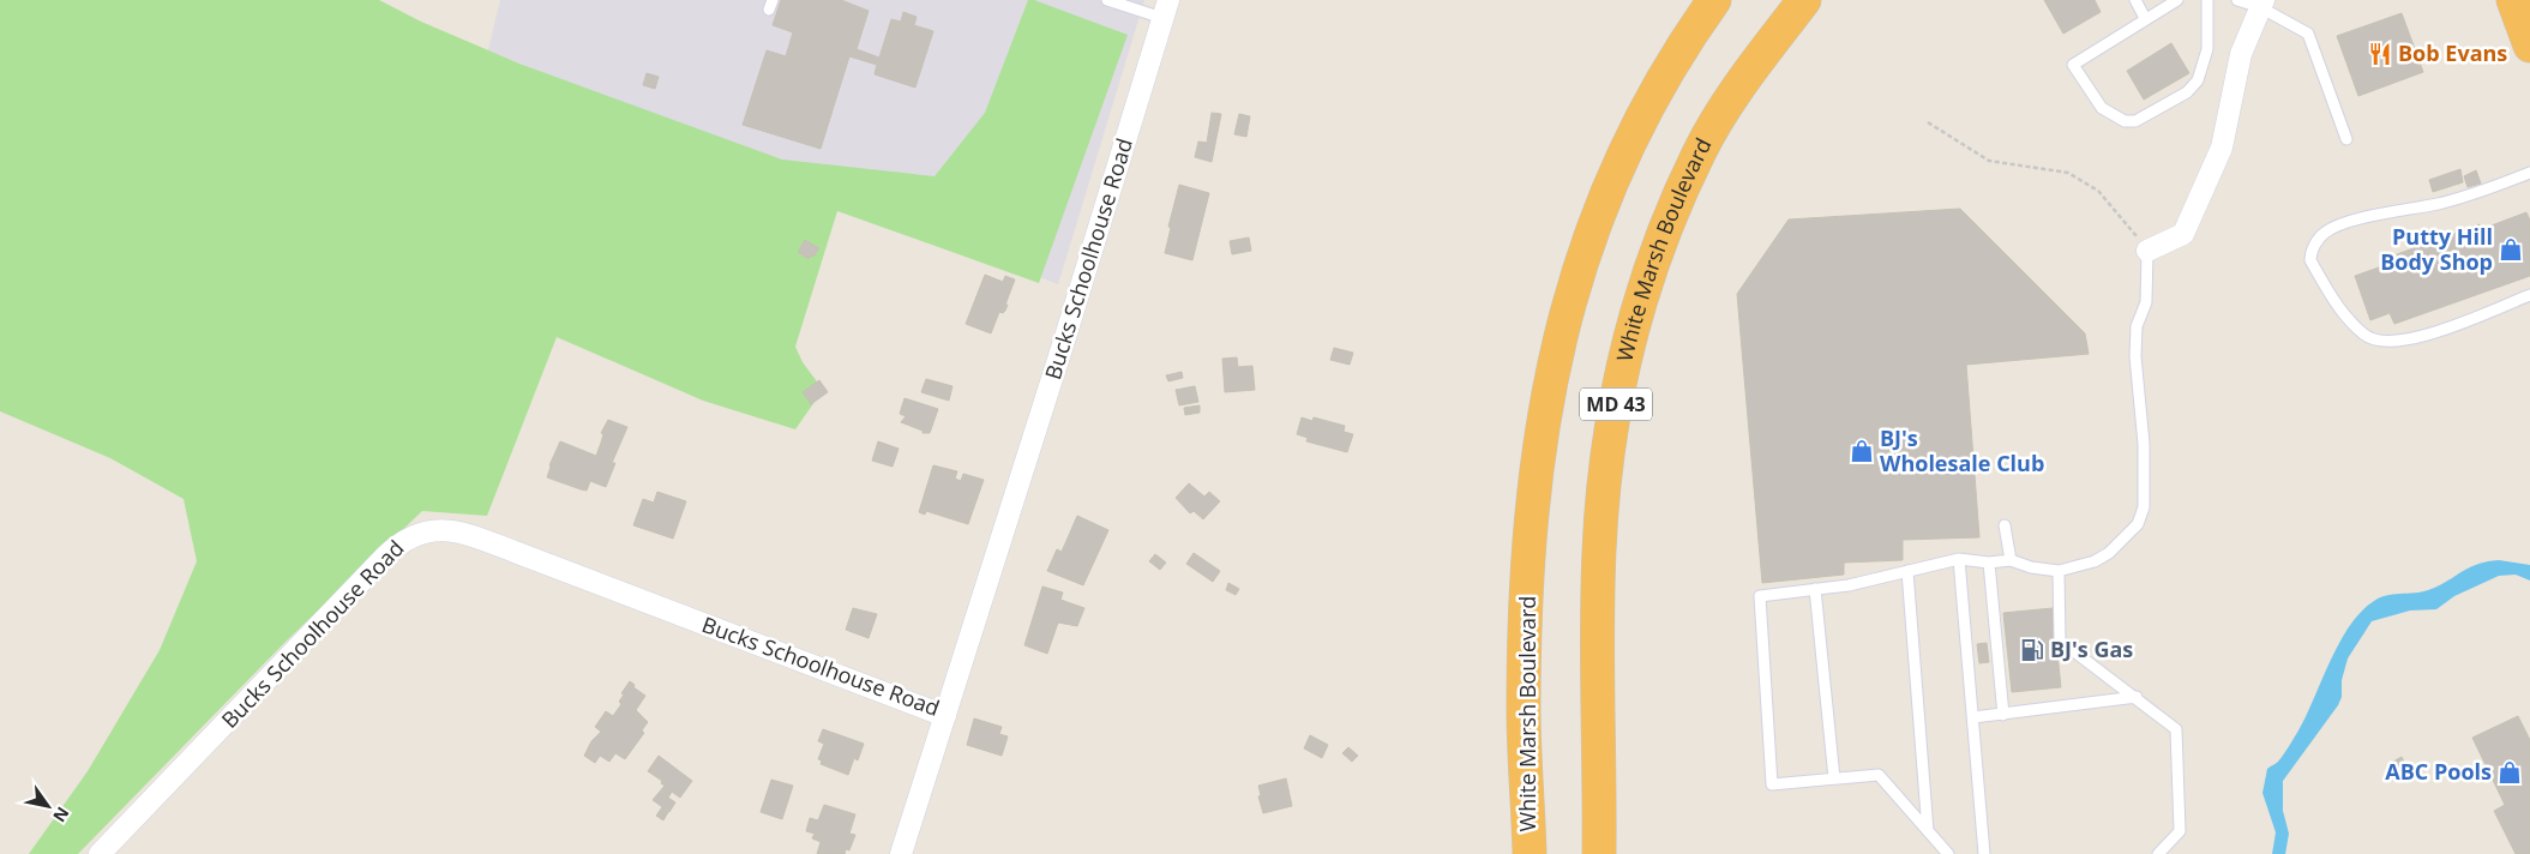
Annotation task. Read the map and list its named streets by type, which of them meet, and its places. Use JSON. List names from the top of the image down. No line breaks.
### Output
{"streets":{"highway":["White Marsh Boulevard","MD 43"],"street":["Bucks Schoolhouse Road"]},"places":{"restaurant":["Bob Evans"],"shop":["Putty Hill Body Shop","BJ's Wholesale Club","ABC Pools"],"fuel station":["BJ's Gas"]},"north":"bottom right"}
